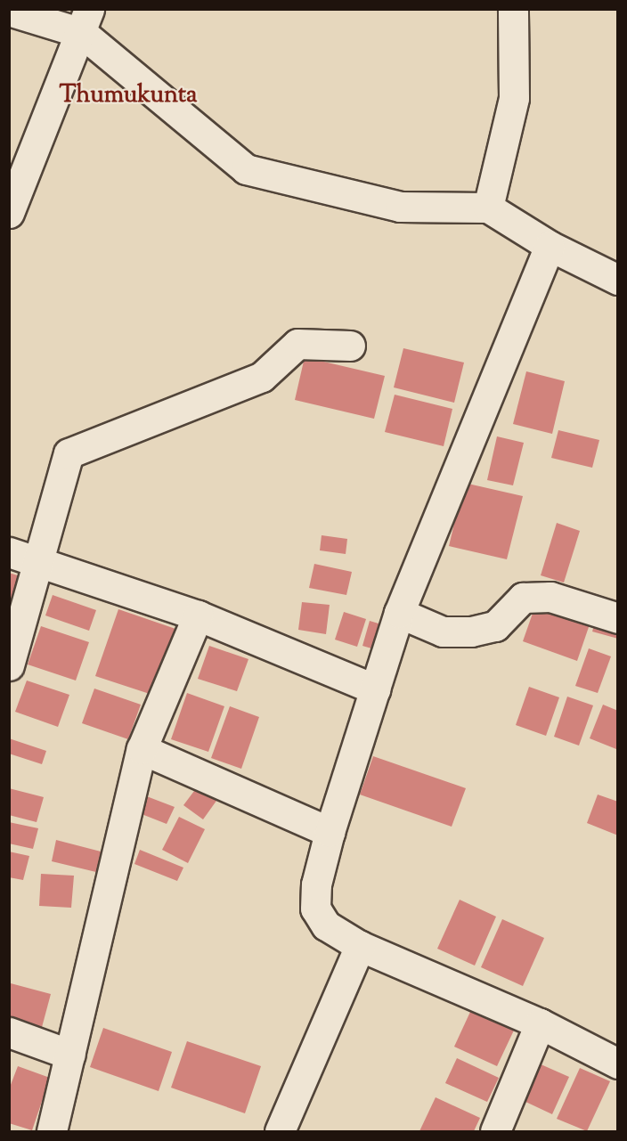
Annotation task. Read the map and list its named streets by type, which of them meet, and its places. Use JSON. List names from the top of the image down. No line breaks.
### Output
{"districts":["Thumukunta"]}
